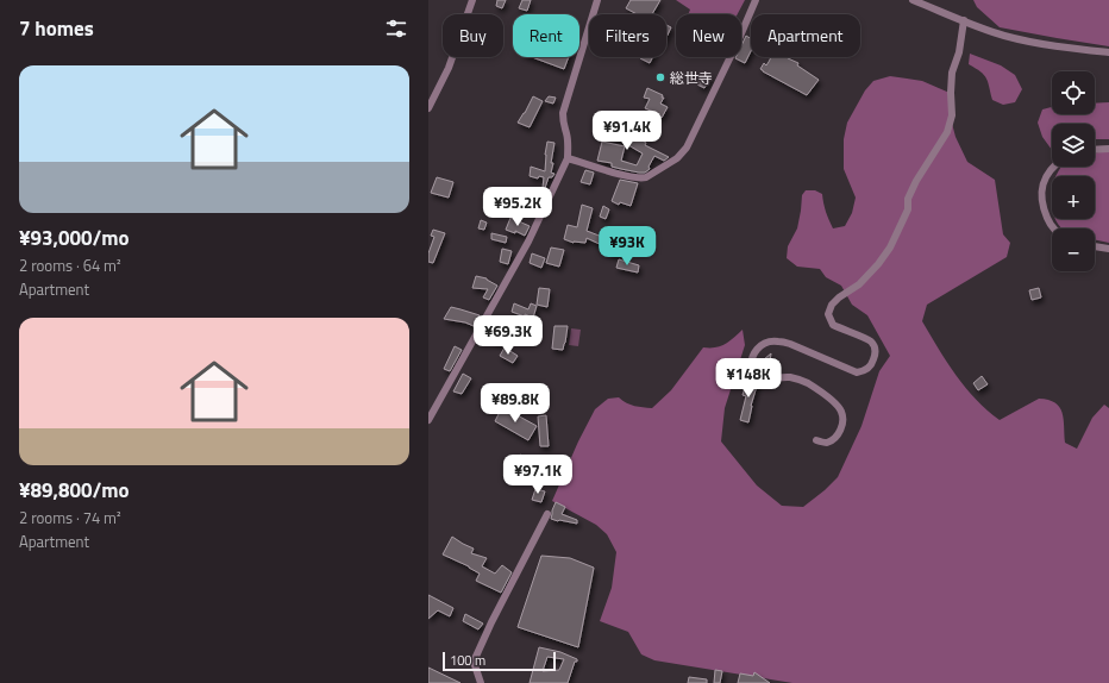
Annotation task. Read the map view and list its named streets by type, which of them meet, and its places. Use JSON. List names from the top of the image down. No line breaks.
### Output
{"places":["総世寺"],"scale_bar":"100 m","page":{"heading":"7 homes","chip":["Buy","Rent","Filters","New","Apartment"],"list":[{"name":"¥93,000/mo","note":"2 rooms · 64 m² · Apartment"},{"name":"¥89,800/mo","note":"2 rooms · 74 m² · Apartment"}],"map_buttons":["+","−"],"price":["¥91.4K","¥95.2K","¥93K","¥69.3K","¥148K","¥89.8K","¥97.1K"],"scale":"100 m"}}
